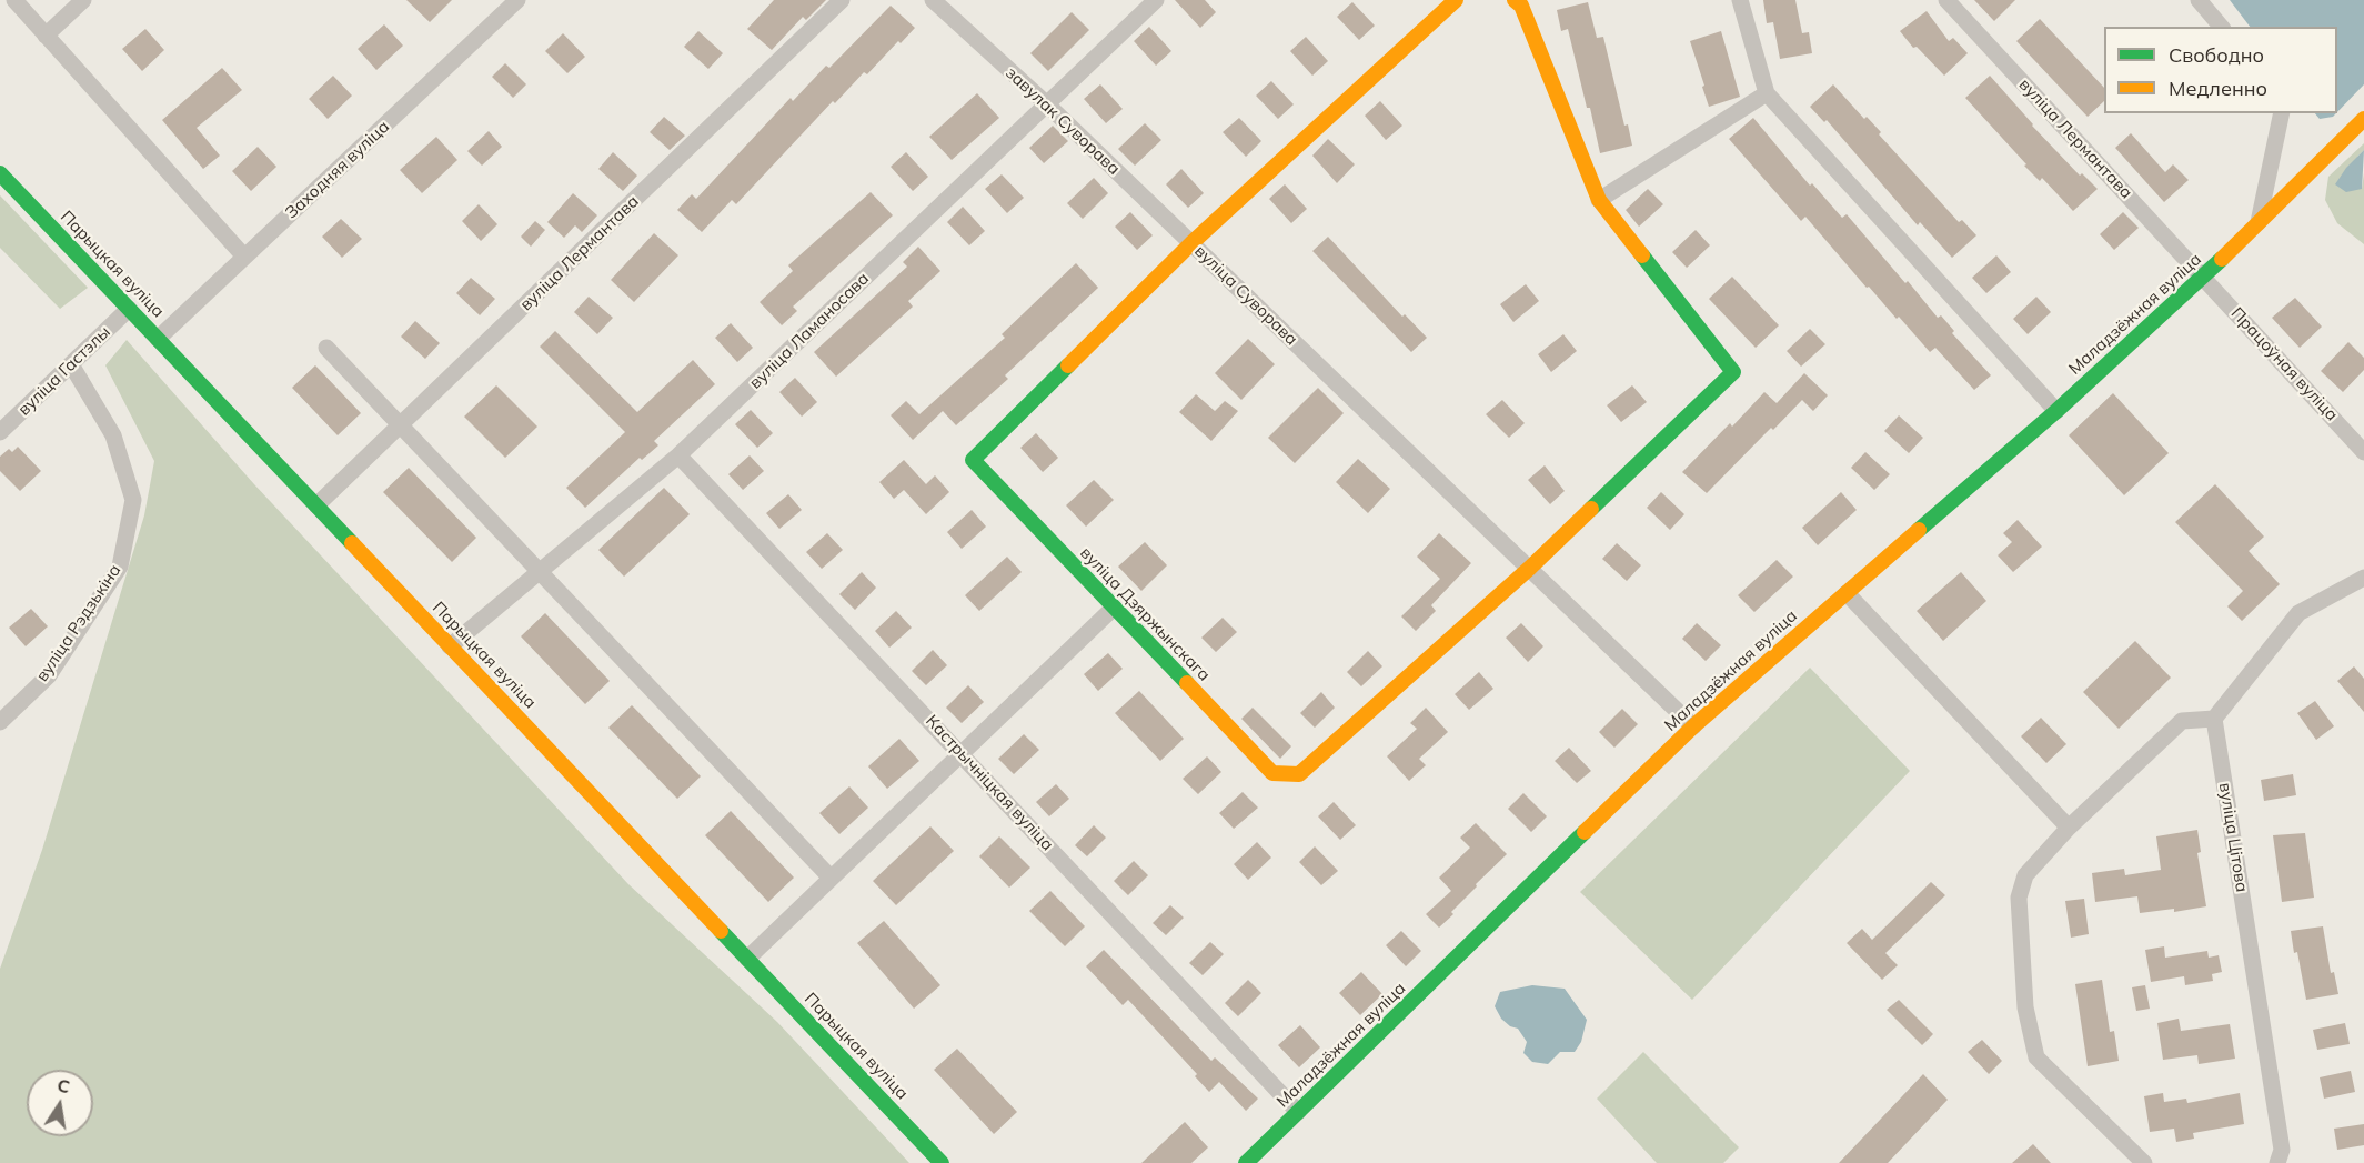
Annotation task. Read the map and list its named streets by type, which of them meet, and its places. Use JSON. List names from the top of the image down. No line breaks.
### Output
{"streets":{"street":["завулак Суворава","вуліца Лермантава","Заходняя вуліца","Парыцкая вуліца","вуліца Суворава","Маладзёжная вуліца","вуліца Ламаносава","Працоўная вуліца","вуліца Гастэлы","вуліца Дзяржынскага","вуліца Рэдзькіна","Кастрычніцкая вуліца","вуліца Цітова"]},"crossings":[["завулак Суворава","вуліца Суворава"],["завулак Суворава","вуліца Ламаносава"],["завулак Суворава","вуліца Дзяржынскага"],["вуліца Лермантава","Парыцкая вуліца"],["вуліца Лермантава","Маладзёжная вуліца"],["вуліца Лермантава","Працоўная вуліца"],["Заходняя вуліца","Парыцкая вуліца"],["Парыцкая вуліца","вуліца Ламаносава"],["Парыцкая вуліца","вуліца Гастэлы"],["вуліца Суворава","Маладзёжная вуліца"],["вуліца Суворава","вуліца Дзяржынскага"],["Маладзёжная вуліца","Працоўная вуліца"],["Маладзёжная вуліца","Кастрычніцкая вуліца"],["вуліца Ламаносава","Кастрычніцкая вуліца"],["вуліца Гастэлы","вуліца Рэдзькіна"]],"legend":["Свободно","Медленно"],"north":"top"}
